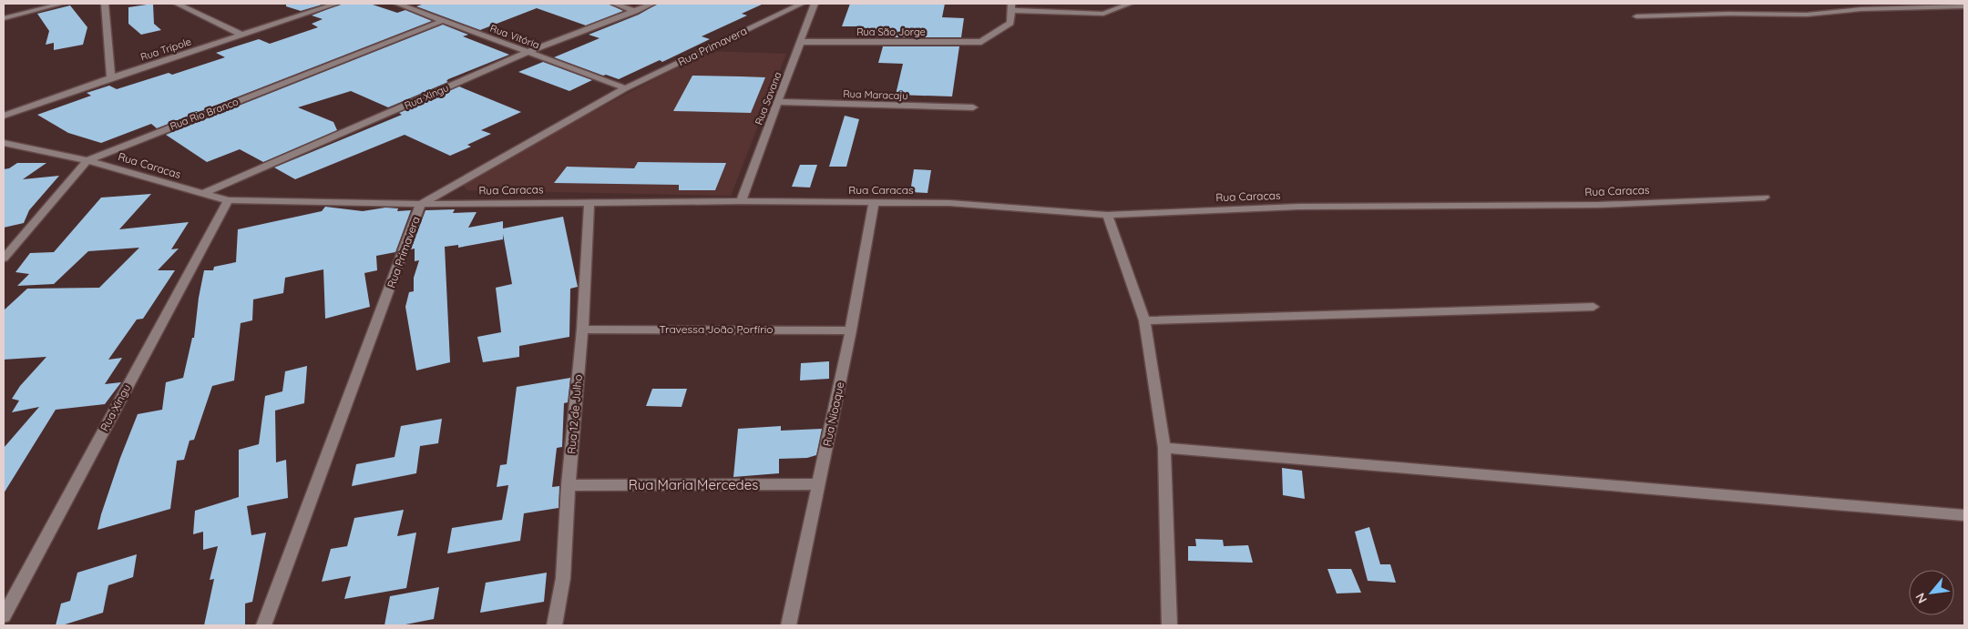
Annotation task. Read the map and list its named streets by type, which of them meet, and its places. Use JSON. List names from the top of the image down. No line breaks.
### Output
{"streets":{"street":["Rua São Jorge","Rua Vitória","Rua Primavera","Rua Trípole","Rua Maracaju","Rua Xingu","Rua Savana","Rua Rio Branco","Rua Caracas","Travessa João Porfírio","Rua 12 de Julho","Rua Nioaque","Rua Maria Mercedes"]},"crossings":[["Rua São Jorge","Rua Savana"],["Rua Vitória","Rua Primavera"],["Rua Vitória","Rua Xingu"],["Rua Vitória","Rua Rio Branco"],["Rua Primavera","Rua Caracas"],["Rua Maracaju","Rua Savana"],["Rua Xingu","Rua Caracas"],["Rua Savana","Rua Caracas"],["Rua Rio Branco","Rua Caracas"],["Rua Caracas","Rua 12 de Julho"],["Rua Caracas","Rua Nioaque"],["Travessa João Porfírio","Rua 12 de Julho"],["Travessa João Porfírio","Rua Nioaque"],["Rua 12 de Julho","Rua Maria Mercedes"],["Rua Nioaque","Rua Maria Mercedes"]],"north":"bottom left"}
